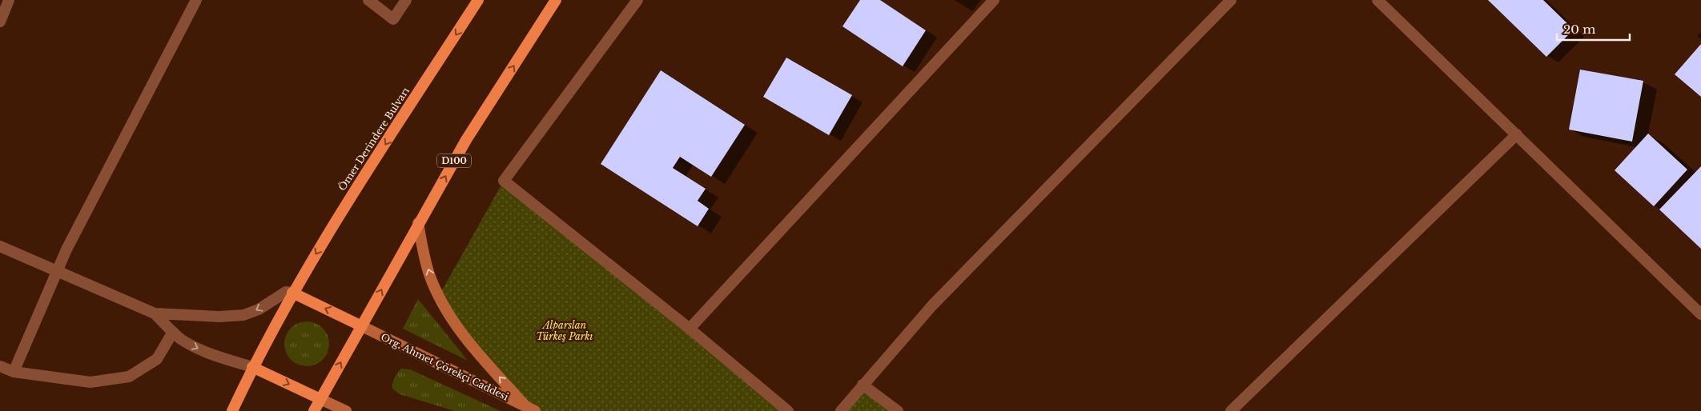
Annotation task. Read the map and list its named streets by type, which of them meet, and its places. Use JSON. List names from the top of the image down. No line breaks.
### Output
{"streets":{"highway":["Ömer Derindere Bulvarı","D100"],"main road":["Org. Ahmet Çörekçi Caddesi"]},"crossings":[["D100","Org. Ahmet Çörekçi Caddesi"]],"one_way":["Org. Ahmet Çörekçi Caddesi"],"parks":["Alparslan Türkeş Parkı"],"scale_bar":"20 m"}
